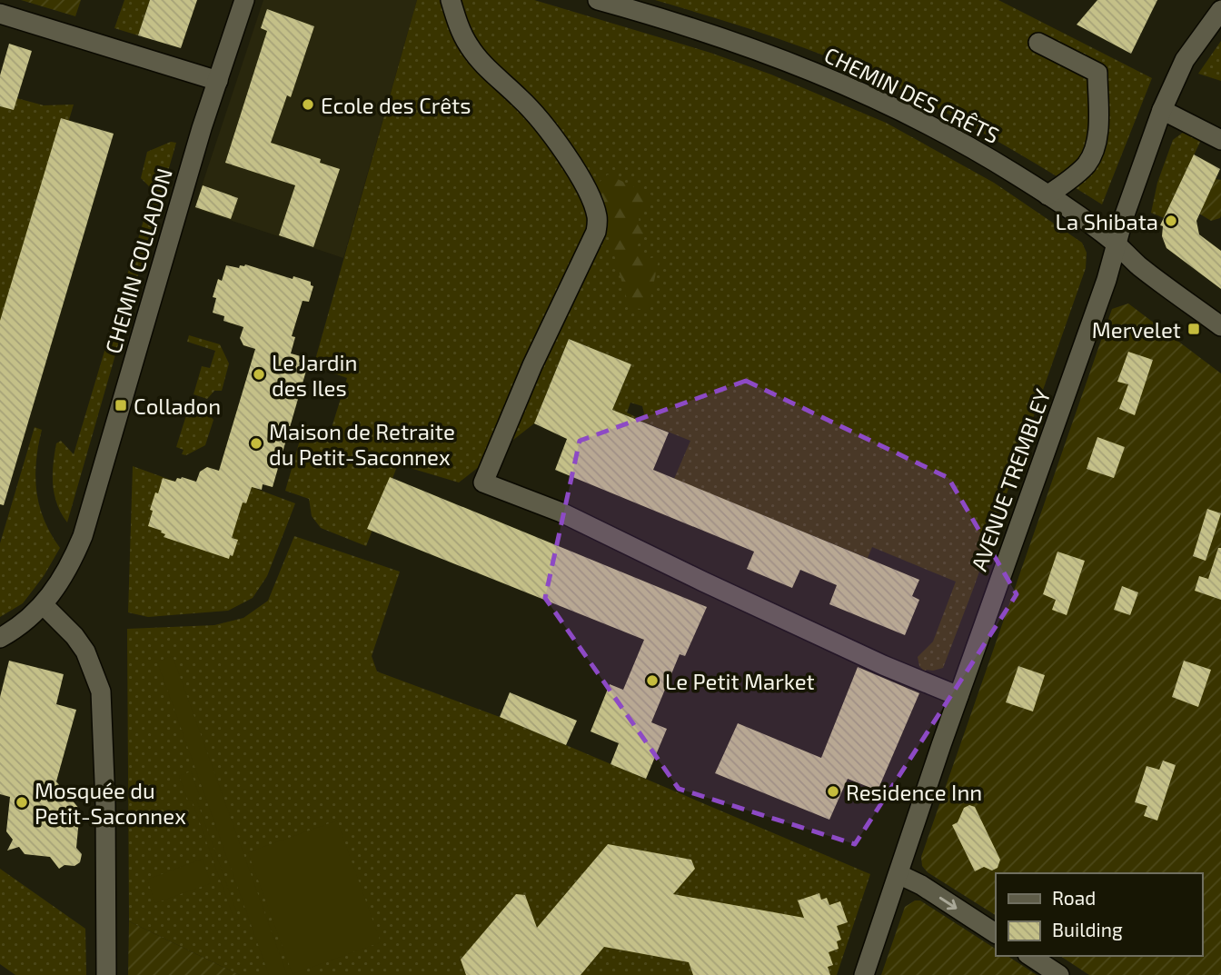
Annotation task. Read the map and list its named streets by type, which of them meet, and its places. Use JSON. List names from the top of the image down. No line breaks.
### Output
{"streets":{"street":["CHEMIN DES CRÊTS","CHEMIN COLLADON","AVENUE TREMBLEY"]},"crossings":[["CHEMIN DES CRÊTS","AVENUE TREMBLEY"]],"places":{"other":["Ecole des Crêts","La Shibata","Le Jardin des Iles","Maison de Retraite du Petit-Saconnex","Le Petit Market","Residence Inn","Mosquée du Petit-Saconnex"],"transit":["Mervelet","Colladon"]},"legend":["Road","Building"]}
